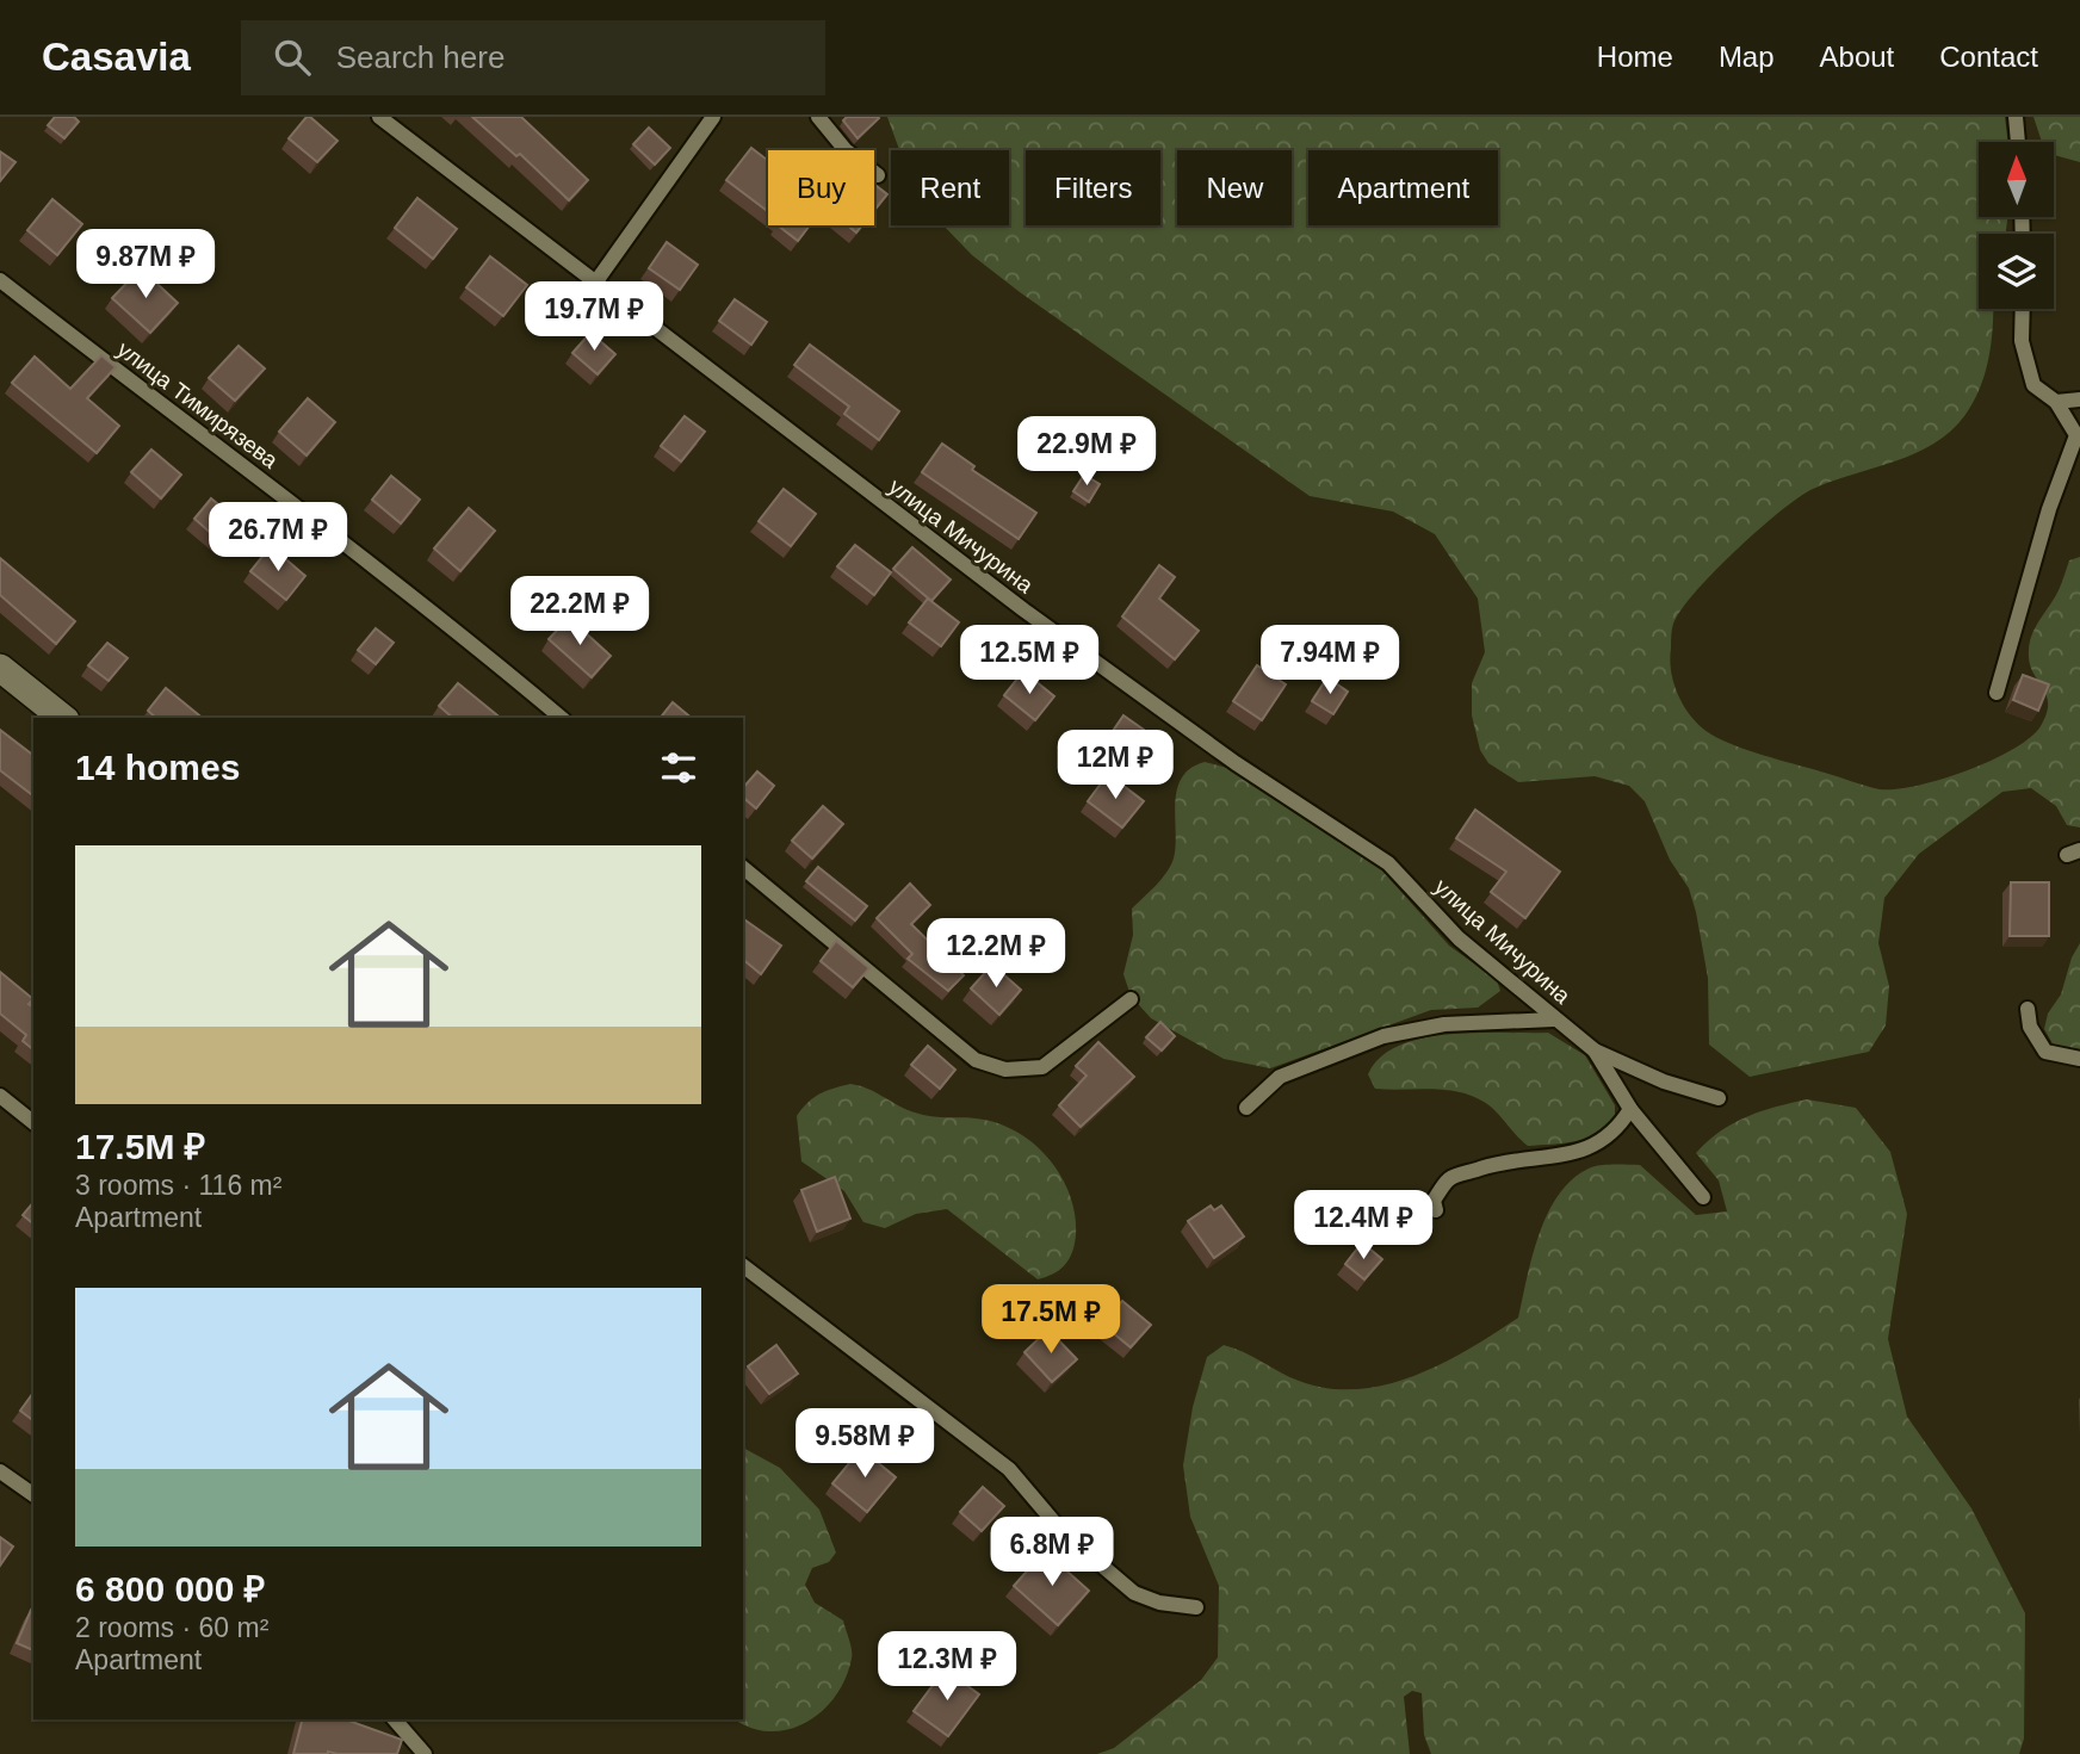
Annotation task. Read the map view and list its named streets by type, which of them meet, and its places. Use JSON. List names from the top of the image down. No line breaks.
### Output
{"streets":{"lane":["улица Тимирязева","улица Мичурина"]},"north":"top","page":{"header":"Casavia","search":"Search here","nav":["Home","Map","About","Contact"],"chip":["Buy","Rent","Filters","New","Apartment"],"price":["9.87M ₽","19.7M ₽","22.9M ₽","26.7M ₽","22.2M ₽","12.5M ₽","7.94M ₽","12M ₽","12.2M ₽","12.4M ₽","17.5M ₽","9.58M ₽","6.8M ₽","12.3M ₽"],"heading":"14 homes","list":[{"name":"17.5M ₽","note":"3 rooms · 116 m² · Apartment"},{"name":"6 800 000 ₽","note":"2 rooms · 60 m² · Apartment"}]}}
